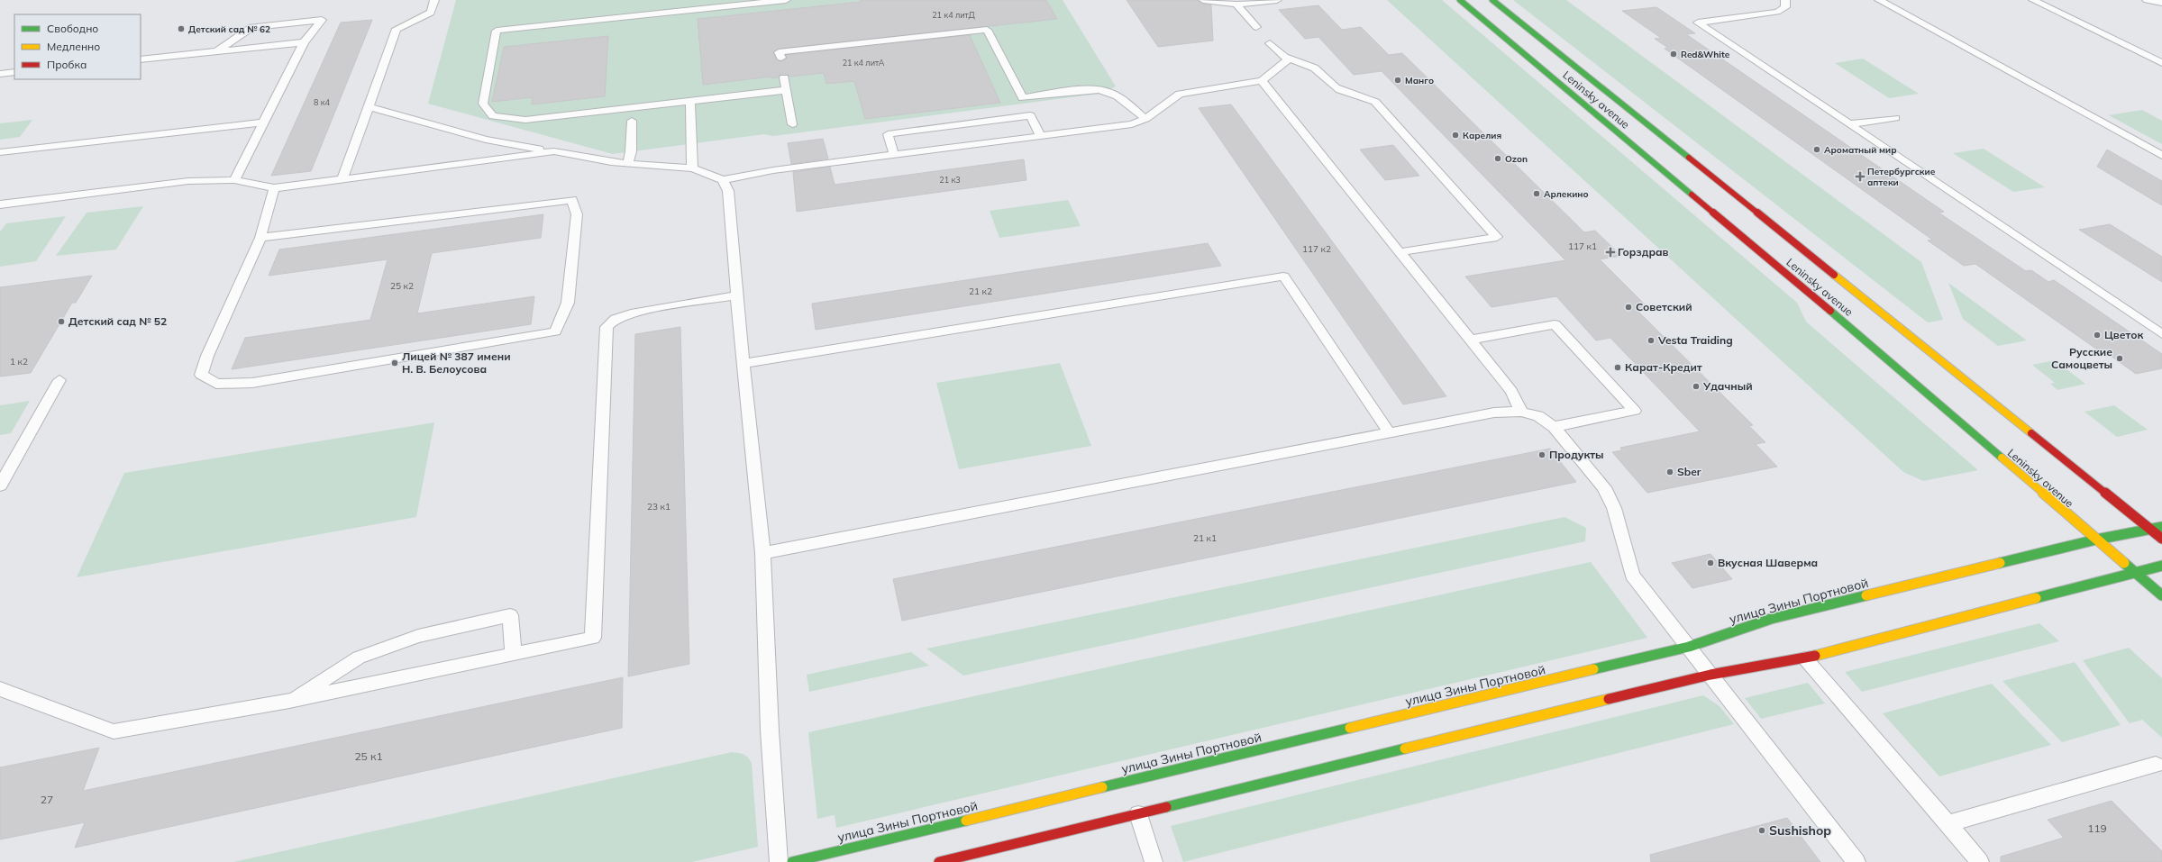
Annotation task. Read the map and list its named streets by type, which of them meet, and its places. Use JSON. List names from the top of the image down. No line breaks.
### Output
{"streets":{"main road":["Leninsky avenue","улица Зины Портновой"]},"crossings":[["Leninsky avenue","улица Зины Портновой"]],"places":{"other":["Детский сад № 62","Red&White","Манго","Карелия","Ароматный мир","Ozon","Арлекино","Советский","Детский сад № 52","Цветок","Vesta Traiding","Русские Самоцветы","Лицей № 387 имени Н. В. Белоусова","Карат-Кредит","Удачный","Продукты","Sber","Вкусная Шаверма","Sushishop"],"health":["Петербургские аптеки","Горздрав"]},"house_numbers":["21 к4 литД","21 к4 литА","8 к4","21 к3","117 к1","117 к2","25 к2","21 к2","1 к2","23 к1","21 к1","25 к1","27","119"],"legend":["Свободно","Медленно","Пробка"]}
